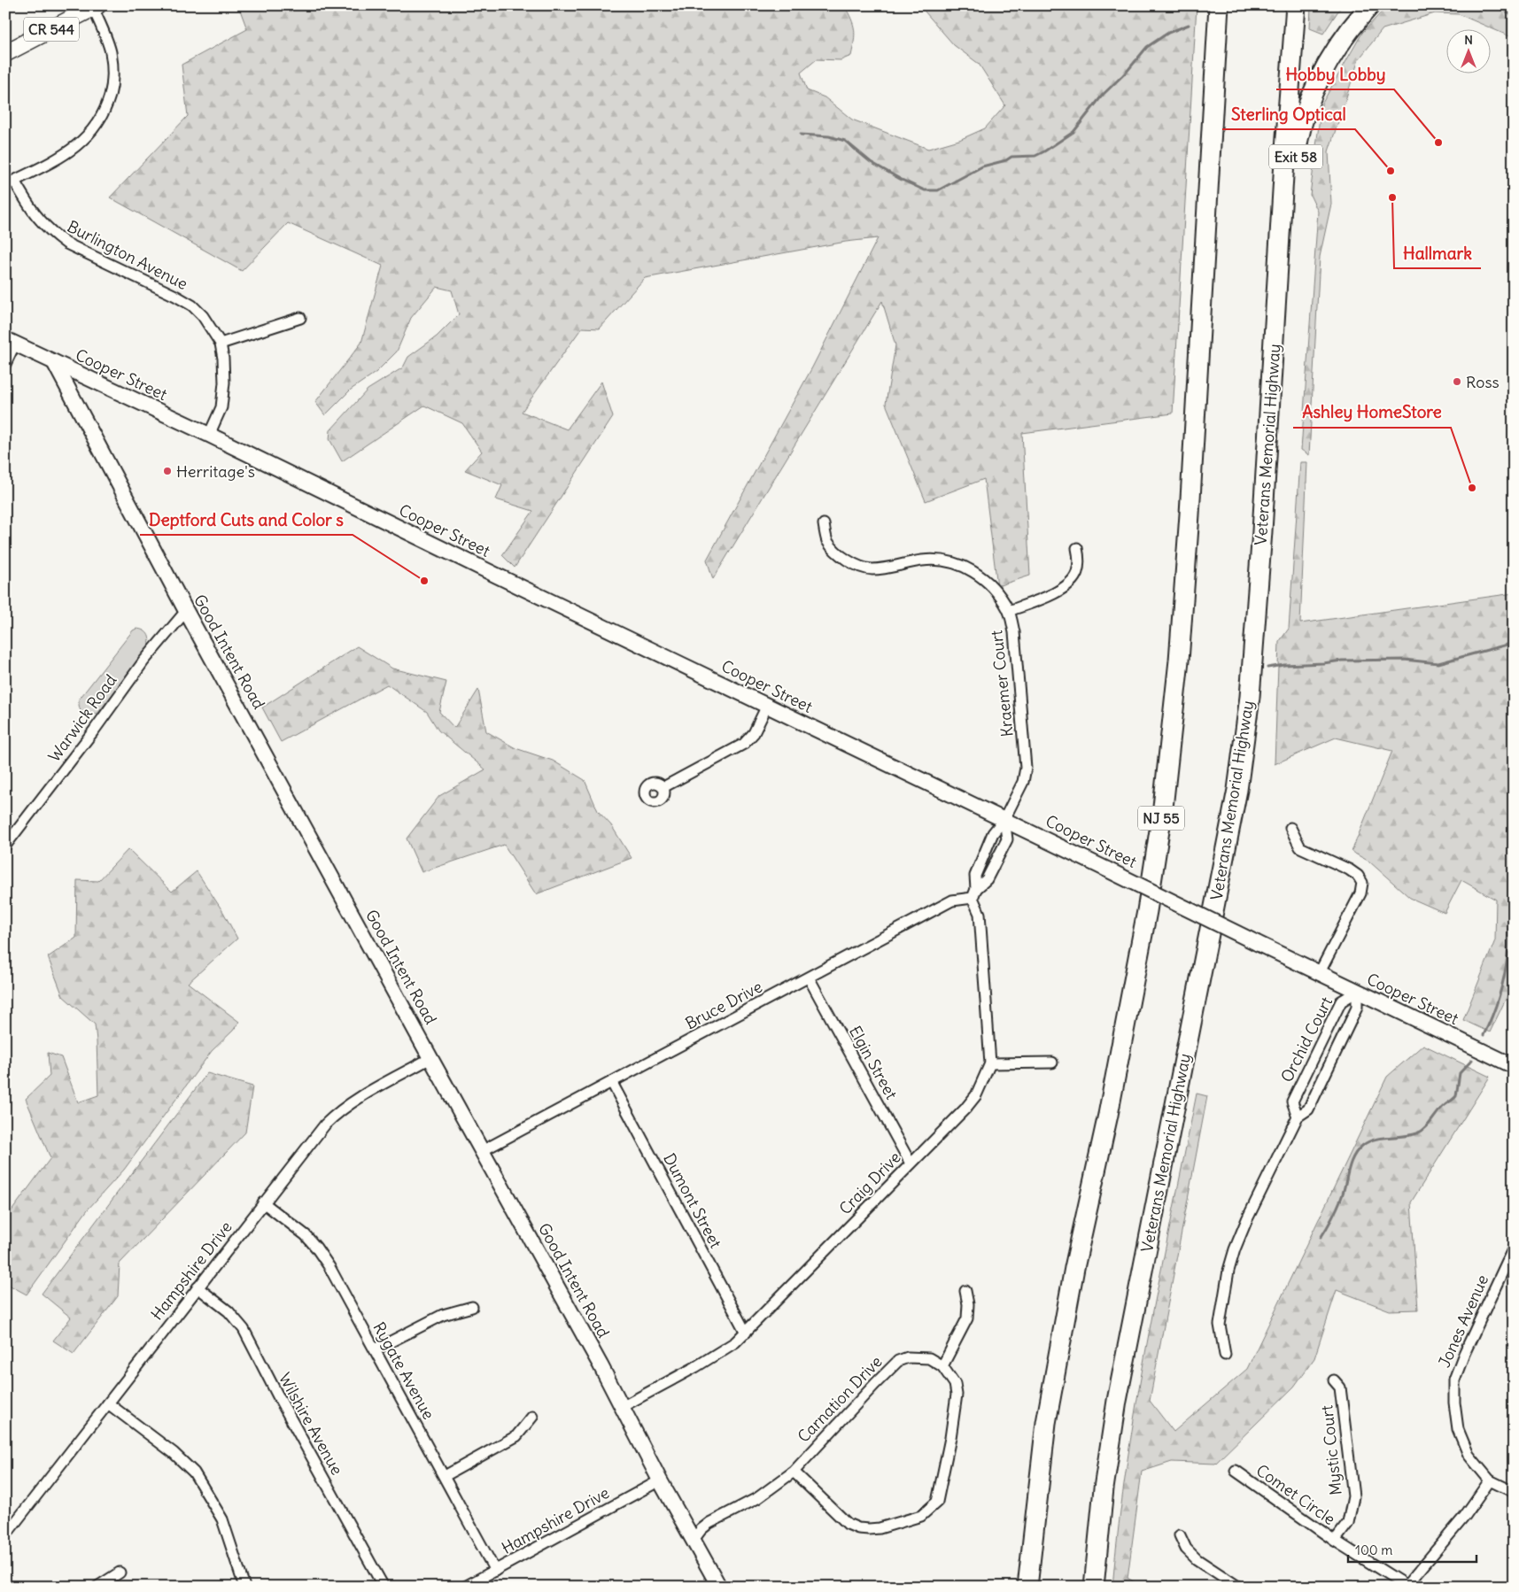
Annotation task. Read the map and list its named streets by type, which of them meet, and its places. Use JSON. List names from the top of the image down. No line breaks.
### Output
{"streets":{"highway":["Exit 58","Veterans Memorial Highway","NJ 55"],"main road":["CR 544","Cooper Street","Good Intent Road"],"street":["Burlington Avenue","Kraemer Court","Warwick Road","Bruce Drive","Orchid Court","Elgin Street","Craig Drive","Dumont Street","Hampshire Drive","Jones Avenue","Rygate Avenue","Carnation Drive","Wilshire Avenue","Mystic Court","Comet Circle"]},"crossings":[["Exit 58","Veterans Memorial Highway"],["Burlington Avenue","Cooper Street"],["Cooper Street","Good Intent Road"],["Cooper Street","Kraemer Court"],["Cooper Street","Orchid Court"],["Good Intent Road","Warwick Road"],["Good Intent Road","Bruce Drive"],["Good Intent Road","Craig Drive"],["Good Intent Road","Hampshire Drive"],["Good Intent Road","Carnation Drive"],["Bruce Drive","Elgin Street"],["Bruce Drive","Craig Drive"],["Bruce Drive","Dumont Street"],["Elgin Street","Craig Drive"],["Craig Drive","Dumont Street"],["Hampshire Drive","Rygate Avenue"],["Hampshire Drive","Wilshire Avenue"],["Mystic Court","Comet Circle"]],"places":["Hobby Lobby","Sterling Optical","Hallmark","Ross","Herritage's","Ashley HomeStore","Deptford Cuts and Color s"],"scale_bar":"100 m","north":"top"}
